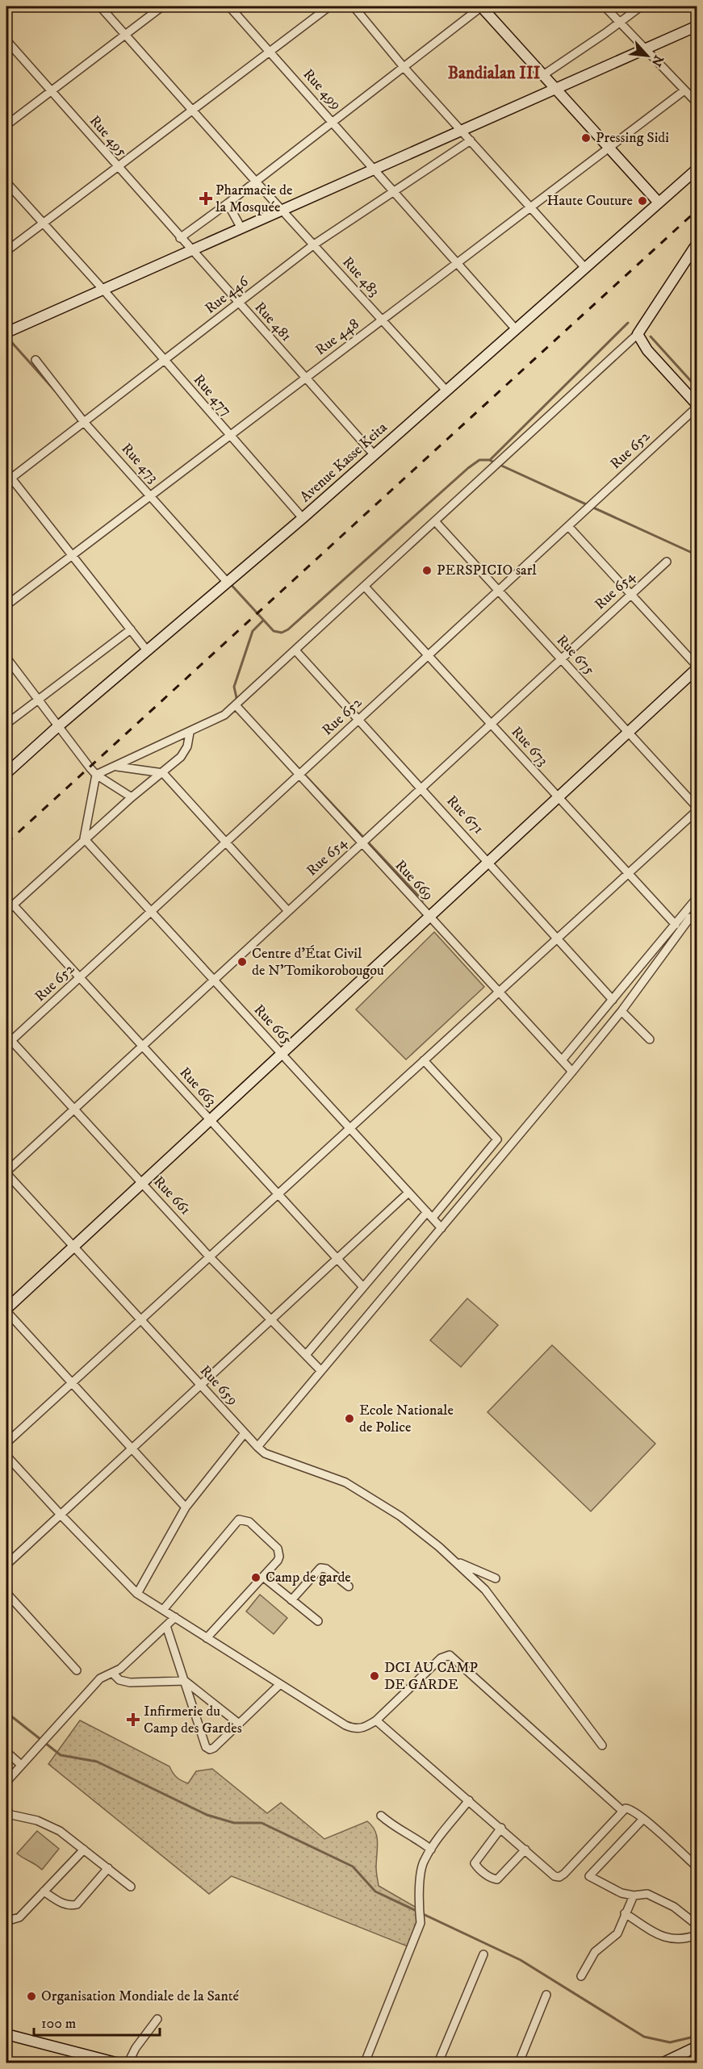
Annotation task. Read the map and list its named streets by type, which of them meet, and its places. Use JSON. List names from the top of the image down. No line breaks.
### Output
{"streets":{"street":["Rue 499","Rue 495","Rue 483","Rue 446","Rue 481","Rue 448","Rue 477","Rue 652","Avenue Kasse Keita","Rue 473","Rue 654","Rue 675","Rue 673","Rue 671","Rue 669","Rue 665","Rue 663","Rue 661","Rue 659"]},"crossings":[["Rue 499","Rue 446"],["Rue 499","Rue 448"],["Rue 499","Avenue Kasse Keita"],["Rue 495","Rue 481"],["Rue 483","Rue 446"],["Rue 483","Rue 448"],["Rue 483","Avenue Kasse Keita"],["Rue 446","Rue 481"],["Rue 446","Rue 477"],["Rue 446","Rue 473"],["Rue 481","Rue 448"],["Rue 481","Avenue Kasse Keita"],["Rue 448","Rue 477"],["Rue 448","Rue 473"],["Rue 477","Avenue Kasse Keita"],["Rue 652","Rue 675"],["Rue 652","Rue 673"],["Rue 652","Rue 671"],["Rue 652","Rue 669"],["Rue 652","Rue 665"],["Rue 652","Rue 663"],["Rue 652","Rue 661"],["Avenue Kasse Keita","Rue 473"],["Rue 654","Rue 675"],["Rue 654","Rue 673"],["Rue 654","Rue 671"],["Rue 654","Rue 669"],["Rue 654","Rue 665"],["Rue 654","Rue 663"],["Rue 654","Rue 661"],["Rue 654","Rue 659"]],"districts":["Bandialan III"],"places":{"other":["Pressing Sidi","Haute Couture","PERSPICIO sarl","Centre d'État Civil de N'Tomikorobougou","Ecole Nationale de Police","Camp de garde","DCI AU CAMP DE GARDE","Organisation Mondiale de la Santé"],"health":["Pharmacie de la Mosquée","Infirmerie du Camp des Gardes"]},"scale_bar":"100 m","north":"bottom right"}
